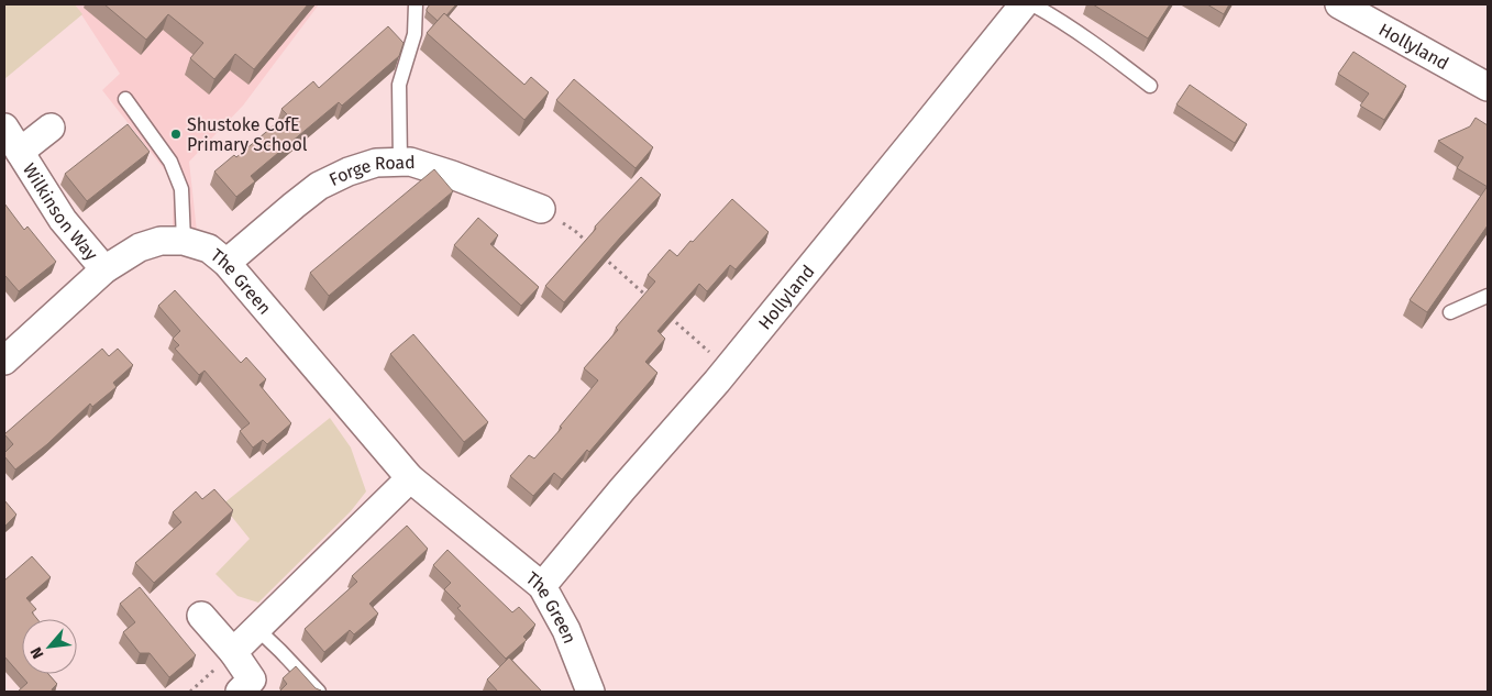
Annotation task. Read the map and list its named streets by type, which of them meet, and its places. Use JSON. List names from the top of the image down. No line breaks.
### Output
{"streets":{"street":["Hollyland","Forge Road","Wilkinson Way","The Green"]},"crossings":[["Hollyland","The Green"],["Forge Road","The Green"],["Wilkinson Way","The Green"]],"places":["Shustoke CofE Primary School"],"north":"bottom left"}
